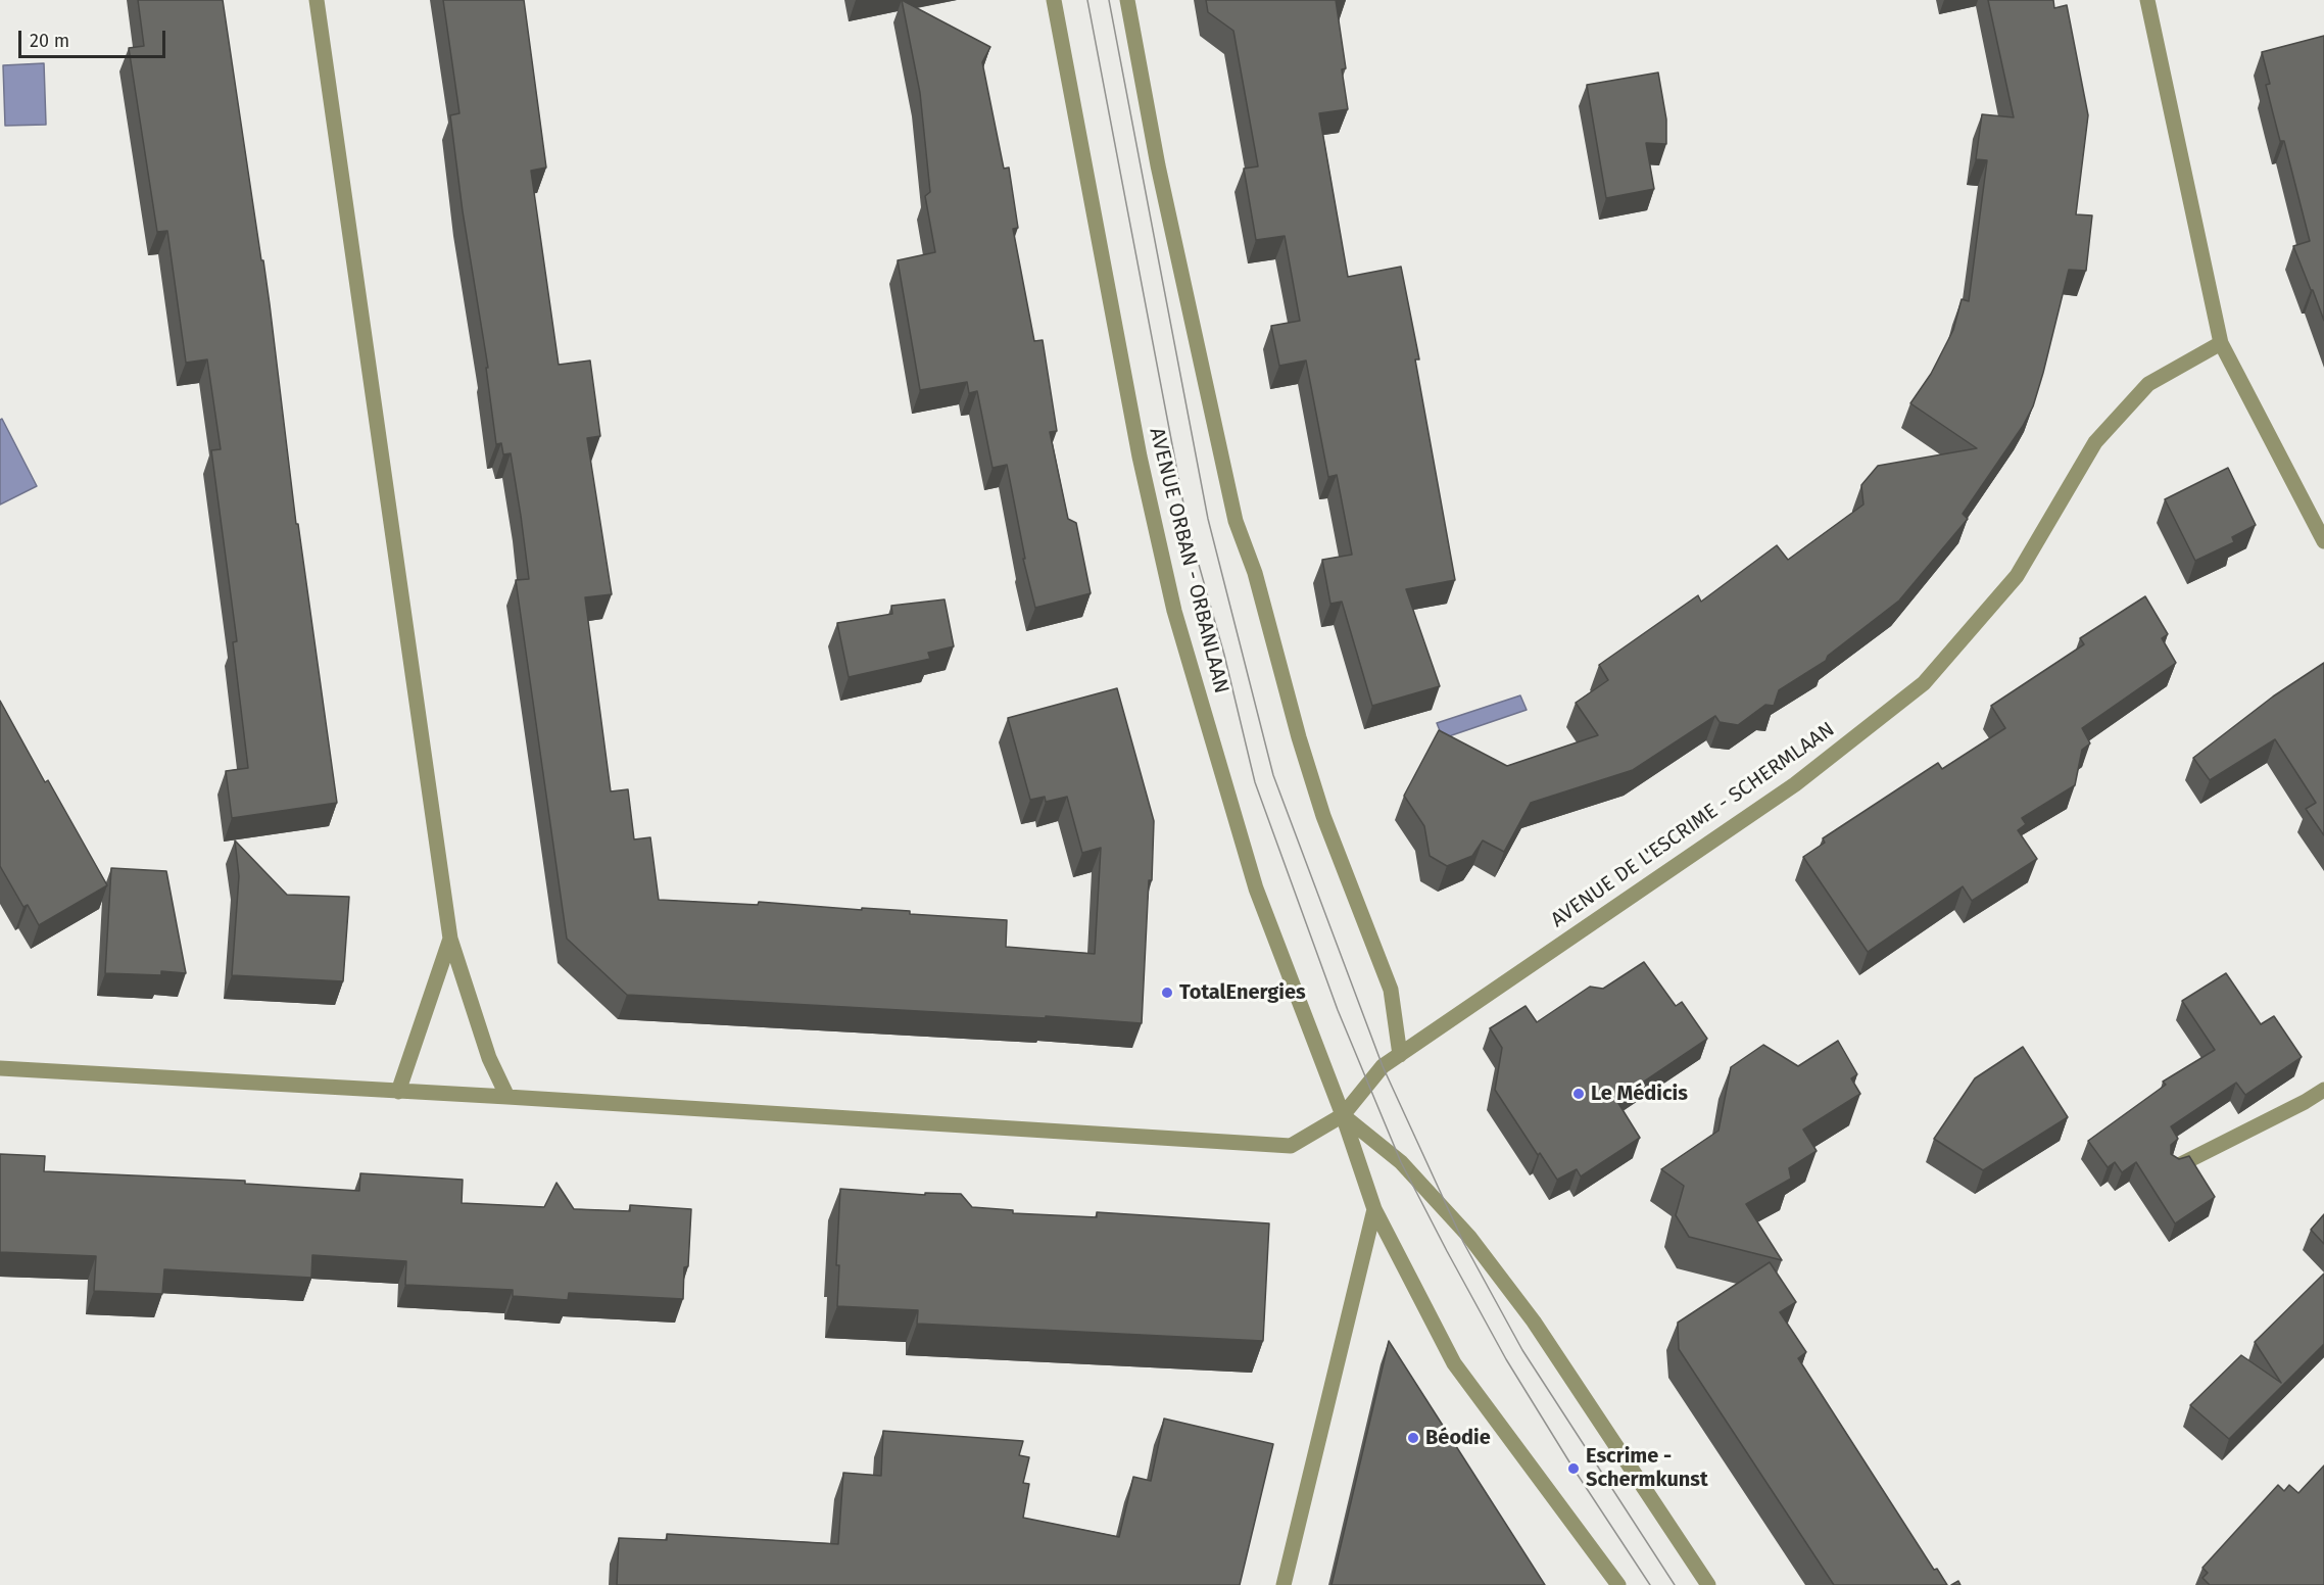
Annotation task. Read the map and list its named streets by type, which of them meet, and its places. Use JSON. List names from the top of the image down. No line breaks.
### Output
{"streets":{"street":["AVENUE ORBAN - ORBANLAAN","AVENUE DE L'ESCRIME - SCHERMLAAN"]},"crossings":[["AVENUE ORBAN - ORBANLAAN","AVENUE DE L'ESCRIME - SCHERMLAAN"]],"places":["TotalEnergies","Le Médicis","Béodie","Escrime - Schermkunst"],"scale_bar":"20 m"}
